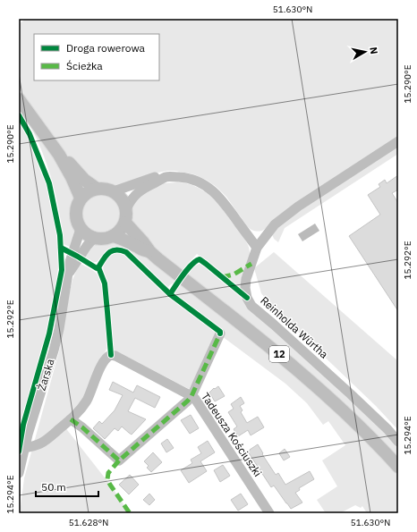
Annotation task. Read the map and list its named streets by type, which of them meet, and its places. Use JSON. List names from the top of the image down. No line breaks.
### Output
{"streets":{"main road":["12"],"street":["Reinholda Würtha","Żarska","Tadeusza Kościuszki"]},"crossings":[["12","Żarska"],["Żarska","Tadeusza Kościuszki"]],"legend":["Droga rowerowa","Ścieżka"],"scale_bar":"50 m","north":"right","coordinates":["51.630°N","15.290°E","15.292°E","15.294°E","51.628°N"]}
